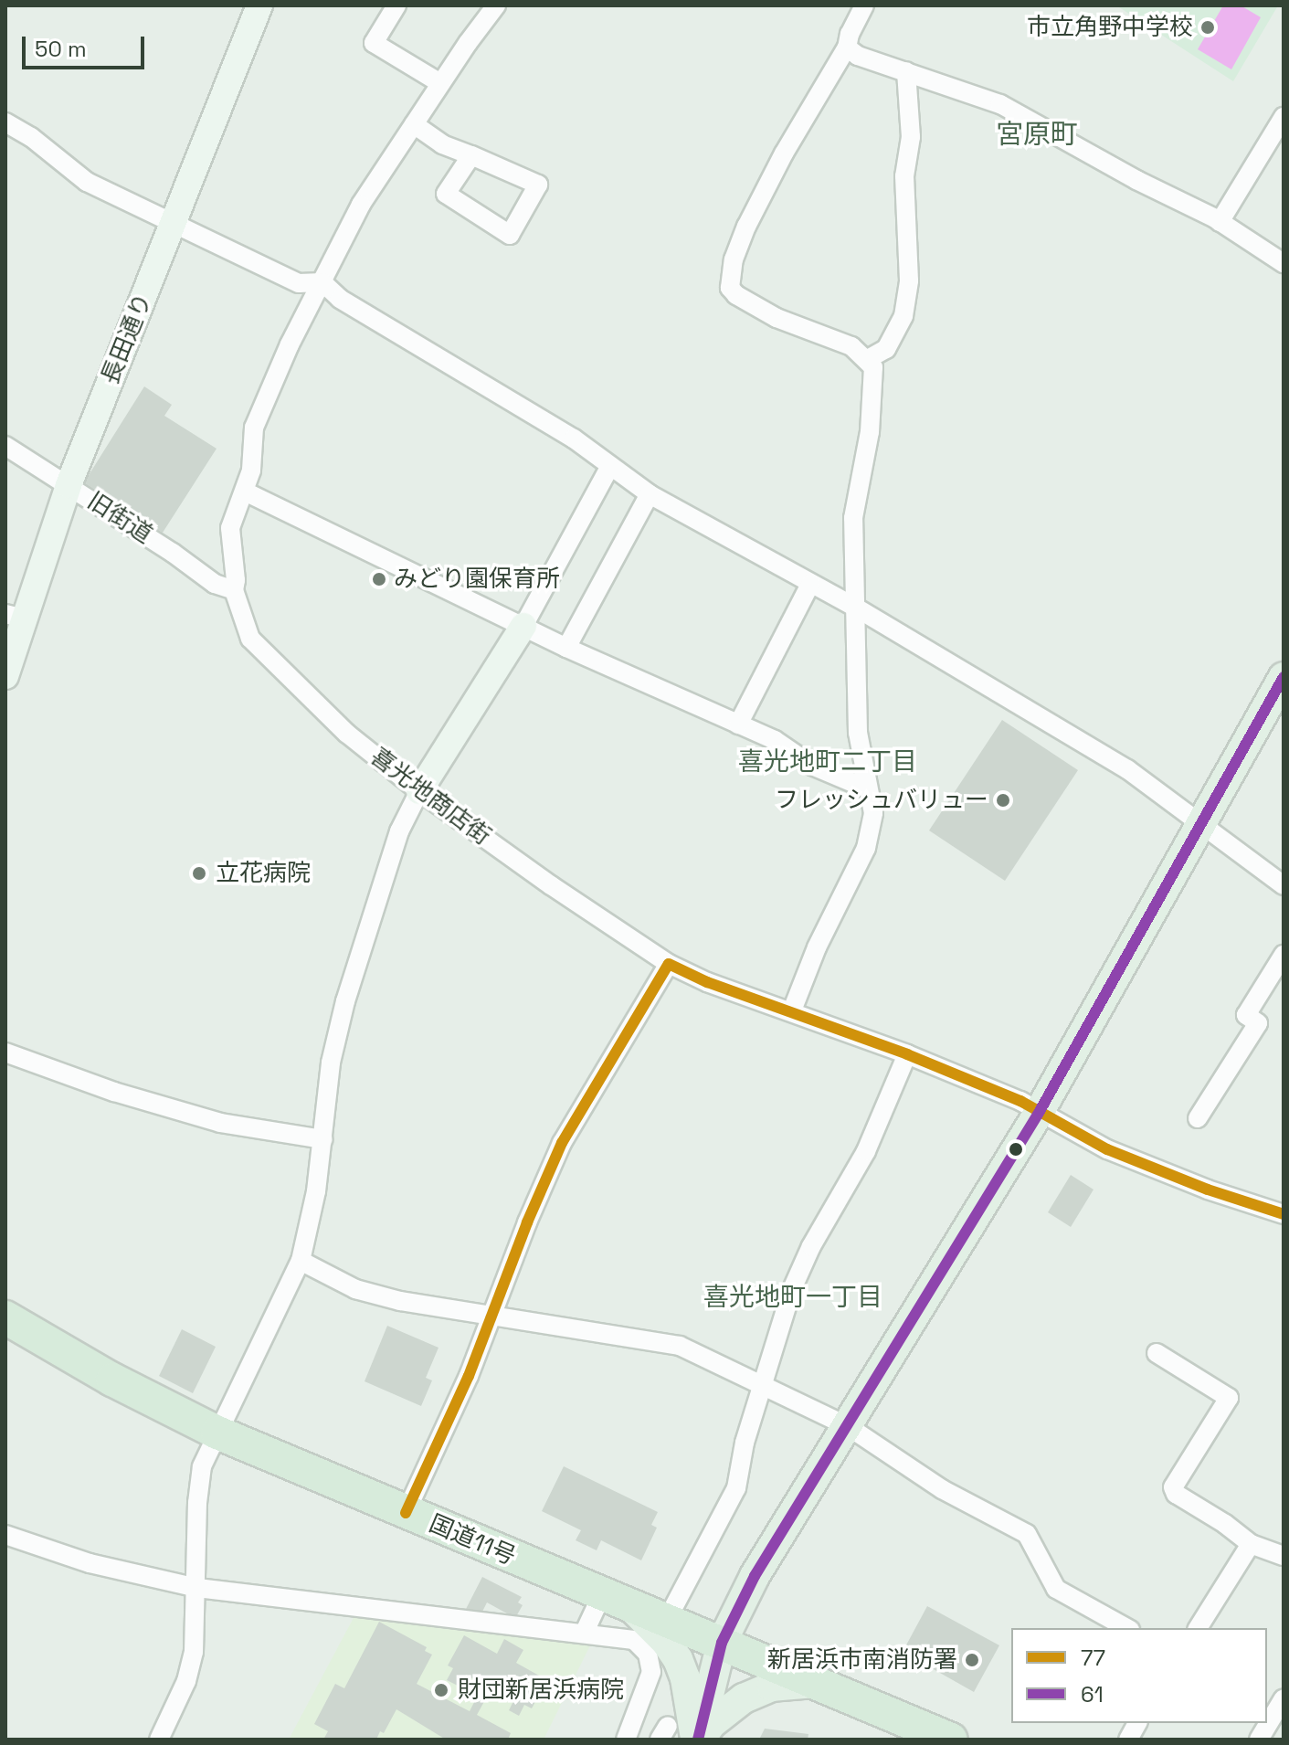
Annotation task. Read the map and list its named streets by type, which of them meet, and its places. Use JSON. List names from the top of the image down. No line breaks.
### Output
{"streets":{"highway":["国道11号"],"street":["長田通り","旧街道","喜光地商店街"]},"crossings":[["長田通り","旧街道"],["旧街道","喜光地商店街"]],"districts":["宮原町","喜光地町二丁目","喜光地町一丁目"],"places":["市立角野中学校","みどり園保育所","フレッシュバリュー","立花病院","新居浜市南消防署","財団新居浜病院"],"lines":["transit line 61","transit line 77"],"legend":["77","61"],"scale_bar":"50 m"}
